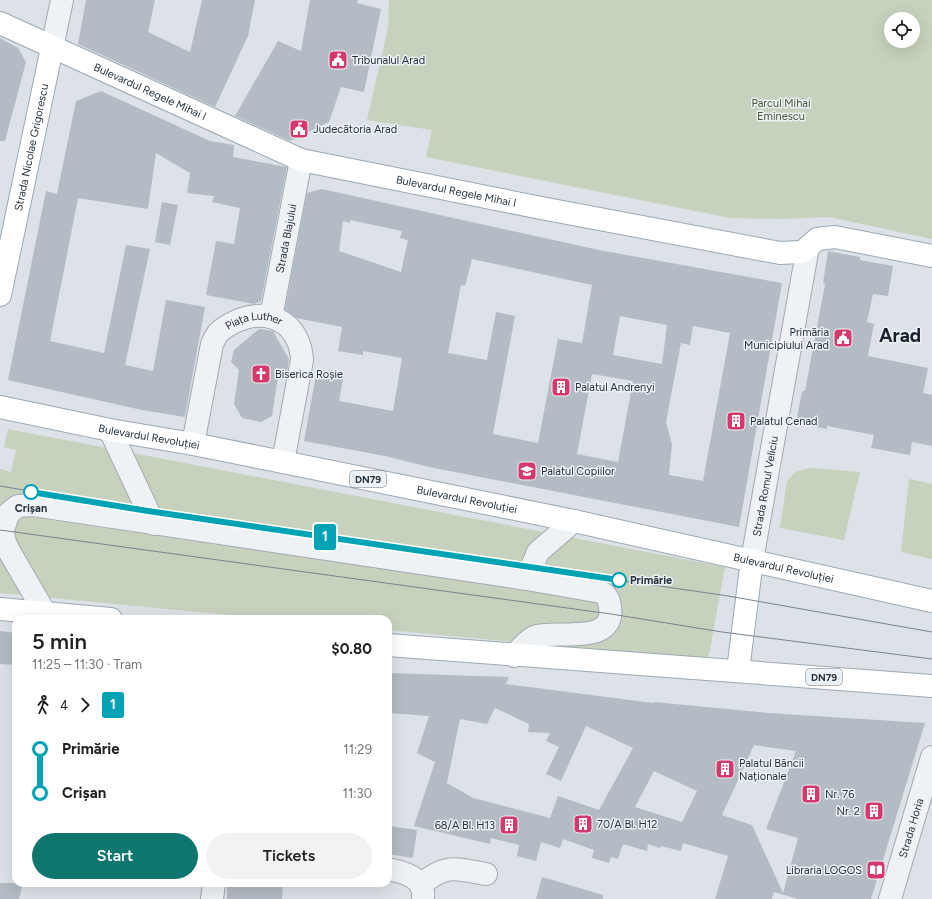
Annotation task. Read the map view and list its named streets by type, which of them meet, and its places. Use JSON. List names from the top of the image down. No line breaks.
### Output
{"streets":{"main road":["Bulevardul Regele Mihai I","Strada Nicolae Grigorescu","Bulevardul Revoluției","DN79"],"street":["Strada Blajului","Piața Luther","Strada Romul Veliciu","Strada Horia"]},"crossings":[["Bulevardul Regele Mihai I","Strada Nicolae Grigorescu"],["Bulevardul Regele Mihai I","Strada Blajului"],["Bulevardul Regele Mihai I","Strada Romul Veliciu"],["Strada Blajului","Piața Luther"],["Piața Luther","Bulevardul Revoluției"],["Bulevardul Revoluției","Strada Romul Veliciu"]],"districts":["Arad"],"parks":["Parcul Mihai Eminescu"],"places":{"public building":["Tribunalul Arad","Judecătoria Arad","Primăria Municipiului Arad"],"church":["Biserica Roșie"],"building":["Palatul Andrenyi","Palatul Cenad","Palatul Băncii Naționale","Nr. 76","Nr. 2","70/A Bl. H12","68/A Bl. H13"],"school or university":["Palatul Copiilor"],"other":["Crișan","Primărie"],"library":["Libraria LOGOS"]},"lines":["tram line 1"],"page":{"on_map":"1","heading":["5 min","11:25 – 11:30 · Tram","$0.80"],"legs":["4","1"],"list":[{"name":"Primărie","value":"11:29"},{"name":"Crișan","value":"11:30"}],"buttons":["Start","Tickets"]}}
